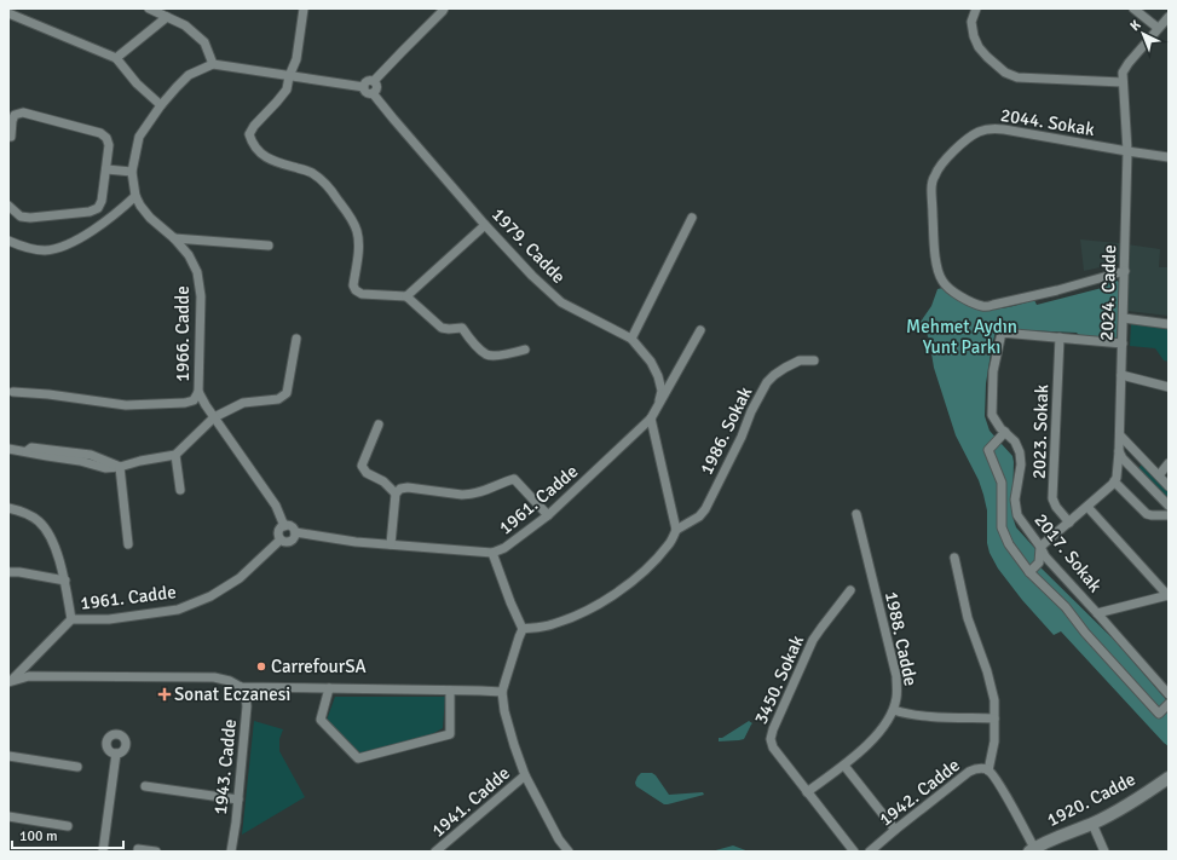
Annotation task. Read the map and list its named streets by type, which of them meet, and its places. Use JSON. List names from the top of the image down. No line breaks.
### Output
{"streets":{"main road":["1920. Cadde"],"street":["2044. Sokak","1979. Cadde","2024. Cadde","1966. Cadde","1986. Sokak","2023. Sokak","1961. Cadde","2017. Sokak","1988. Cadde","3450. Sokak","1943. Cadde","1942. Cadde","1941. Cadde"]},"crossings":[["2044. Sokak","2024. Cadde"],["1979. Cadde","1961. Cadde"],["2024. Cadde","2017. Sokak"],["1966. Cadde","1961. Cadde"],["2023. Sokak","2017. Sokak"],["1988. Cadde","3450. Sokak"],["1942. Cadde","1920. Cadde"]],"parks":["Mehmet Aydın Yunt Parkı"],"places":{"other":["CarrefourSA"],"health":["Sonat Eczanesi"]},"scale_bar":"100 m","north":"top left"}
